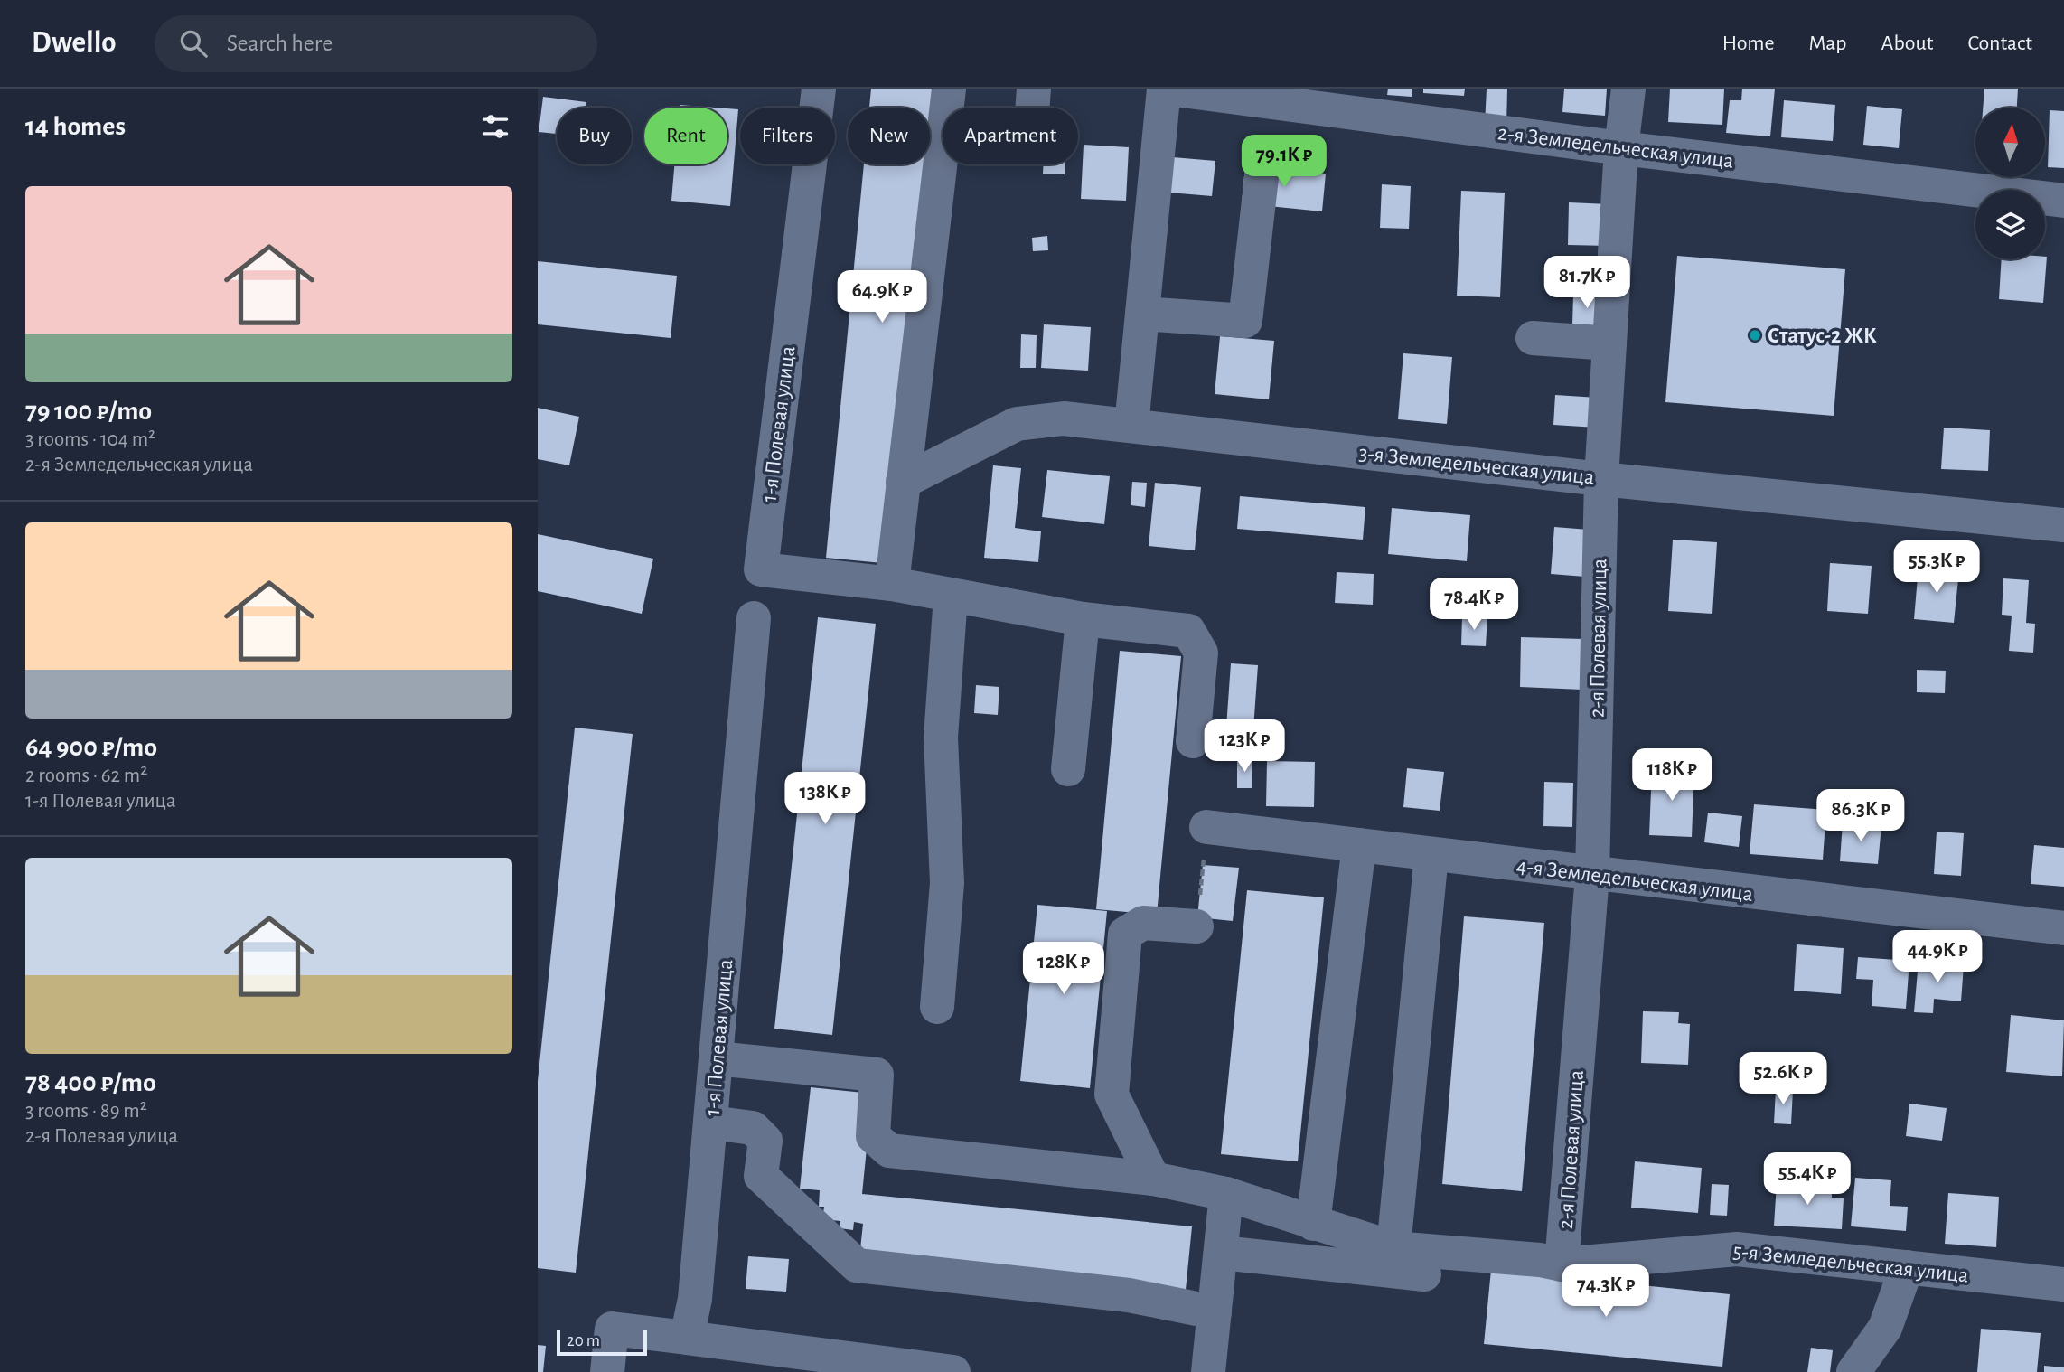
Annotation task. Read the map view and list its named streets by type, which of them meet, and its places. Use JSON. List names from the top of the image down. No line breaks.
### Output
{"streets":{"street":["2-я Земледельческая улица","1-я Полевая улица","3-я Земледельческая улица","2-я Полевая улица","4-я Земледельческая улица","5-я Земледельческая улица"]},"crossings":[["2-я Земледельческая улица","2-я Полевая улица"],["1-я Полевая улица","5-я Земледельческая улица"],["3-я Земледельческая улица","2-я Полевая улица"],["2-я Полевая улица","4-я Земледельческая улица"],["2-я Полевая улица","5-я Земледельческая улица"]],"places":["Статус-2 ЖК"],"scale_bar":"20 m","north":"top","page":{"header":"Dwello","search":"Search here","nav":["Home","Map","About","Contact"],"heading":"14 homes","chip":["Buy","Rent","Filters","New","Apartment"],"price":["79.1K ₽","81.7K ₽","64.9K ₽","55.3K ₽","78.4K ₽","123K ₽","118K ₽","138K ₽","86.3K ₽","44.9K ₽","128K ₽","52.6K ₽","55.4K ₽","74.3K ₽"],"list":[{"name":"79 100 ₽/mo","note":"3 rooms · 104 m² · 2-я Земледельческая улица"},{"name":"64 900 ₽/mo","note":"2 rooms · 62 m² · 1-я Полевая улица"},{"name":"78 400 ₽/mo","note":"3 rooms · 89 m² · 2-я Полевая улица"}],"scale":"20 m"}}
